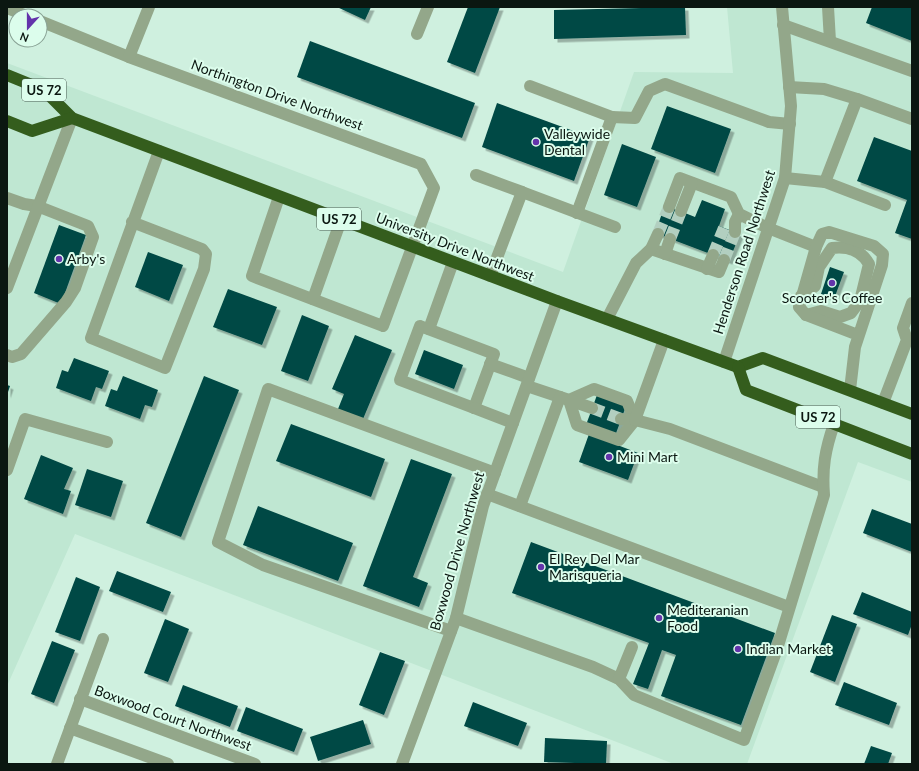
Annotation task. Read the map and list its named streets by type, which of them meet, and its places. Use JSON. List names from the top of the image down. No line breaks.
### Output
{"streets":{"highway":["US 72","University Drive Northwest"],"street":["Northington Drive Northwest","Henderson Road Northwest","Boxwood Drive Northwest","Boxwood Court Northwest"]},"crossings":[["US 72","University Drive Northwest"],["Northington Drive Northwest","University Drive Northwest"],["University Drive Northwest","Henderson Road Northwest"],["University Drive Northwest","Boxwood Drive Northwest"]],"places":["Valleywide Dental","Arby's","Scooter's Coffee","Mini Mart","El Rey Del Mar Marisqueria","Mediteranian Food","Indian Market"],"north":"bottom"}
